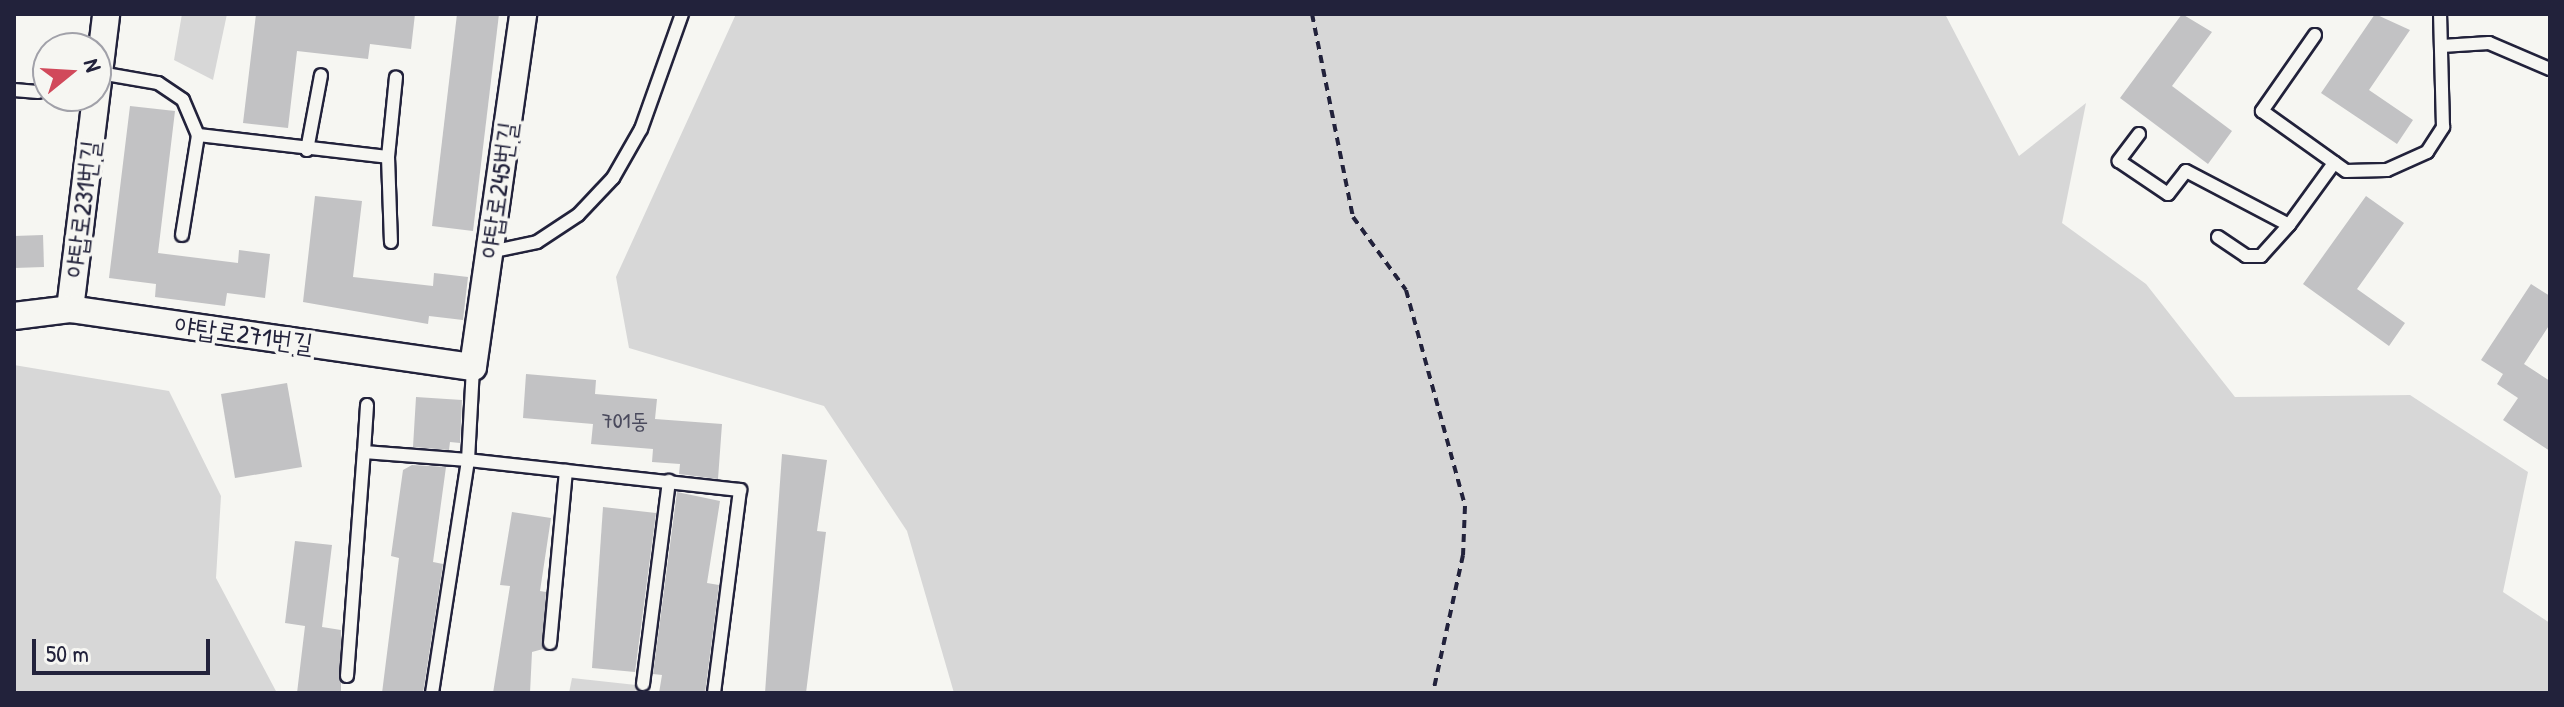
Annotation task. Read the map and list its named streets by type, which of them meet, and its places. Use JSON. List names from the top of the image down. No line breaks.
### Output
{"streets":{"street":["야탑로245번길","야탑로231번길","야탑로271번길"]},"crossings":[["야탑로245번길","야탑로271번길"],["야탑로231번길","야탑로271번길"]],"house_numbers":["701동"],"scale_bar":"50 m","north":"right"}
